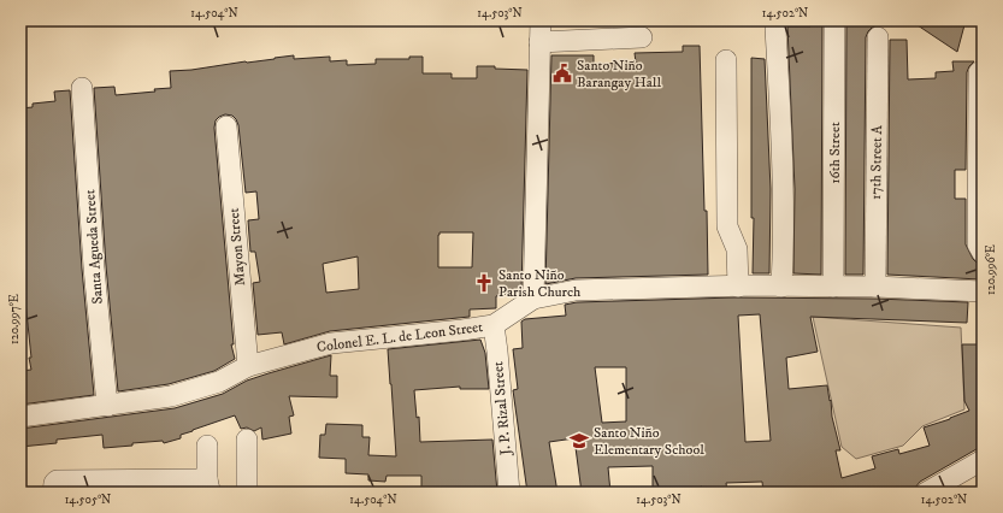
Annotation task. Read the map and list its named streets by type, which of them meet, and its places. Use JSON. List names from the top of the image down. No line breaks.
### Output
{"streets":{"street":["16th Street","17th Street A","Santa Agueda Street","Mayon Street","Colonel E. L. de Leon Street","J. P. Rizal Street"]},"crossings":[["16th Street","Colonel E. L. de Leon Street"],["17th Street A","Colonel E. L. de Leon Street"],["Santa Agueda Street","Colonel E. L. de Leon Street"],["Mayon Street","Colonel E. L. de Leon Street"],["Colonel E. L. de Leon Street","J. P. Rizal Street"]],"places":{"public building":["Santo Niño Barangay Hall"],"church":["Santo Niño Parish Church"],"school or university":["Santo Niño Elementary School"]},"coordinates":["14.504°N","14.503°N","14.502°N","120.996°E","120.997°E","14.505°N"]}
